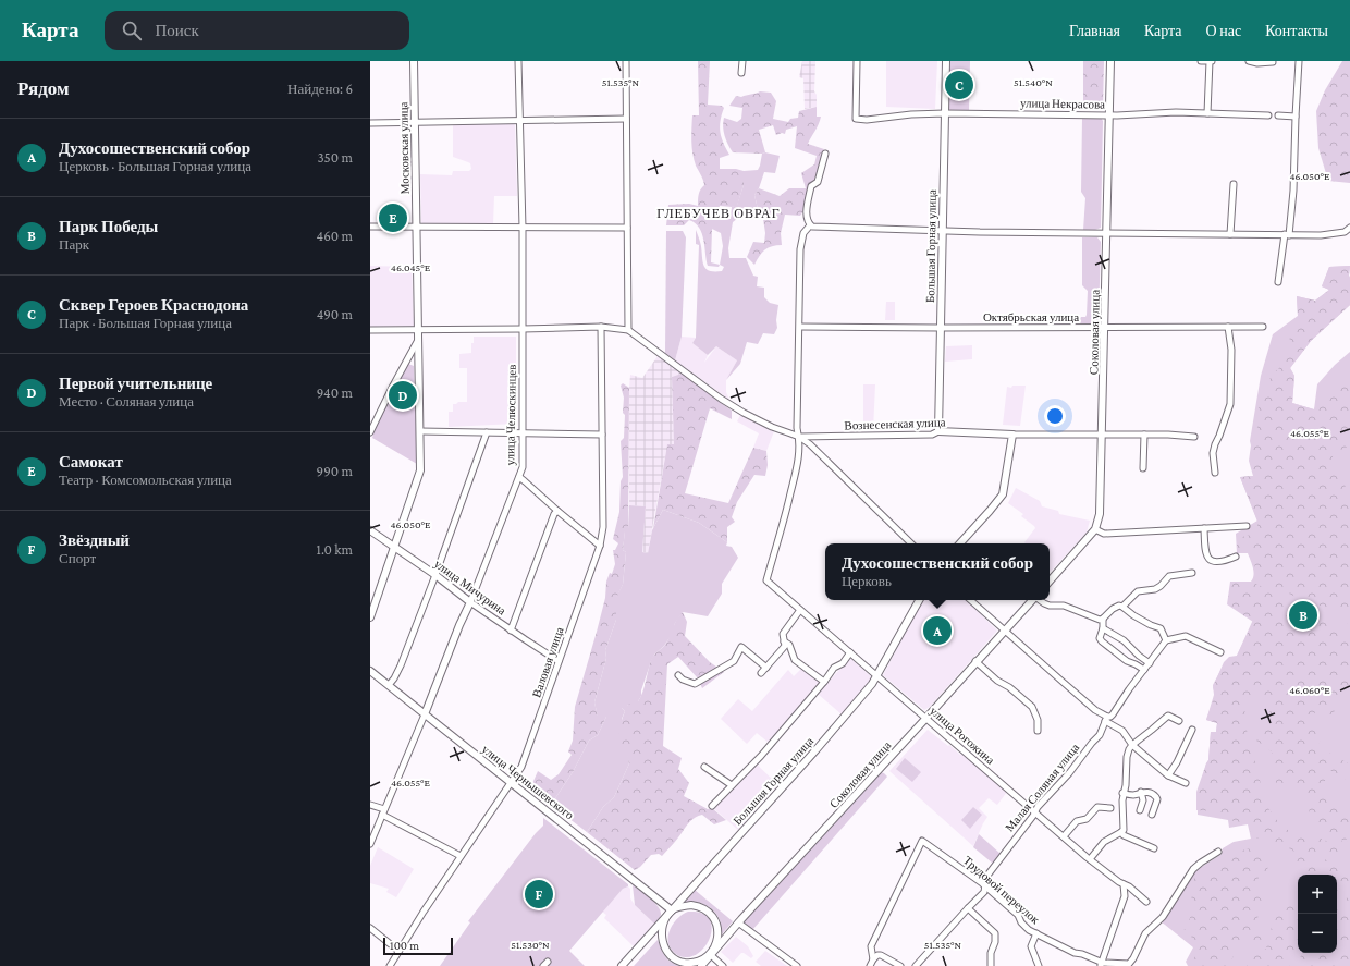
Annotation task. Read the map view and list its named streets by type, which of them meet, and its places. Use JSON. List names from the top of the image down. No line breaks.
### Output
{"streets":{"main road":["Московская улица","Большая Горная улица","Соколовая улица","улица Челюскинцев","Вознесенская улица","улица Мичурина","улица Чернышевского"],"street":["улица Некрасова","Октябрьская улица","Валовая улица","улица Рогожина","Малая Соляная улица","Трудовой переулок"]},"crossings":[["улица Некрасова","Большая Горная улица"],["улица Некрасова","Соколовая улица"],["Московская улица","улица Мичурина"],["Большая Горная улица","Октябрьская улица"],["Большая Горная улица","Соколовая улица"],["Большая Горная улица","Вознесенская улица"],["Большая Горная улица","улица Рогожина"],["Большая Горная улица","улица Чернышевского"],["Октябрьская улица","Соколовая улица"],["Соколовая улица","Вознесенская улица"],["Соколовая улица","улица Рогожина"],["Соколовая улица","улица Чернышевского"],["улица Челюскинцев","улица Мичурина"],["улица Челюскинцев","улица Чернышевского"],["Вознесенская улица","улица Рогожина"],["улица Мичурина","Валовая улица"],["Валовая улица","улица Чернышевского"],["улица Рогожина","Малая Соляная улица"],["Малая Соляная улица","Трудовой переулок"]],"districts":["ГЛЕБУЧЕВ ОВРАГ"],"scale_bar":"100 m","page":{"header":"Карта","search":"Поиск","nav":["Главная","Карта","О нас","Контакты"],"heading":["Рядом","Найдено: 6"],"pins":["C","E","D","B","A","F"],"list":[{"mark":"A","name":"Духосошественский собор","note":"Церковь · Большая Горная улица","value":"350 m"},{"mark":"B","name":"Парк Победы","note":"Парк","value":"460 m"},{"mark":"C","name":"Сквер Героев Краснодона","note":"Парк · Большая Горная улица","value":"490 m"},{"mark":"D","name":"Первой учительнице","note":"Место · Соляная улица","value":"940 m"},{"mark":"E","name":"Самокат","note":"Театр · Комсомольская улица","value":"990 m"},{"mark":"F","name":"Звёздный","note":"Спорт","value":"1.0 km"}],"popup":["Духосошественский собор","Церковь"],"map_buttons":["+","−"],"scale":"100 m"},"coordinates":["51.535°N","51.540°N","46.050°E","46.045°E","46.055°E","46.060°E","51.530°N"]}
